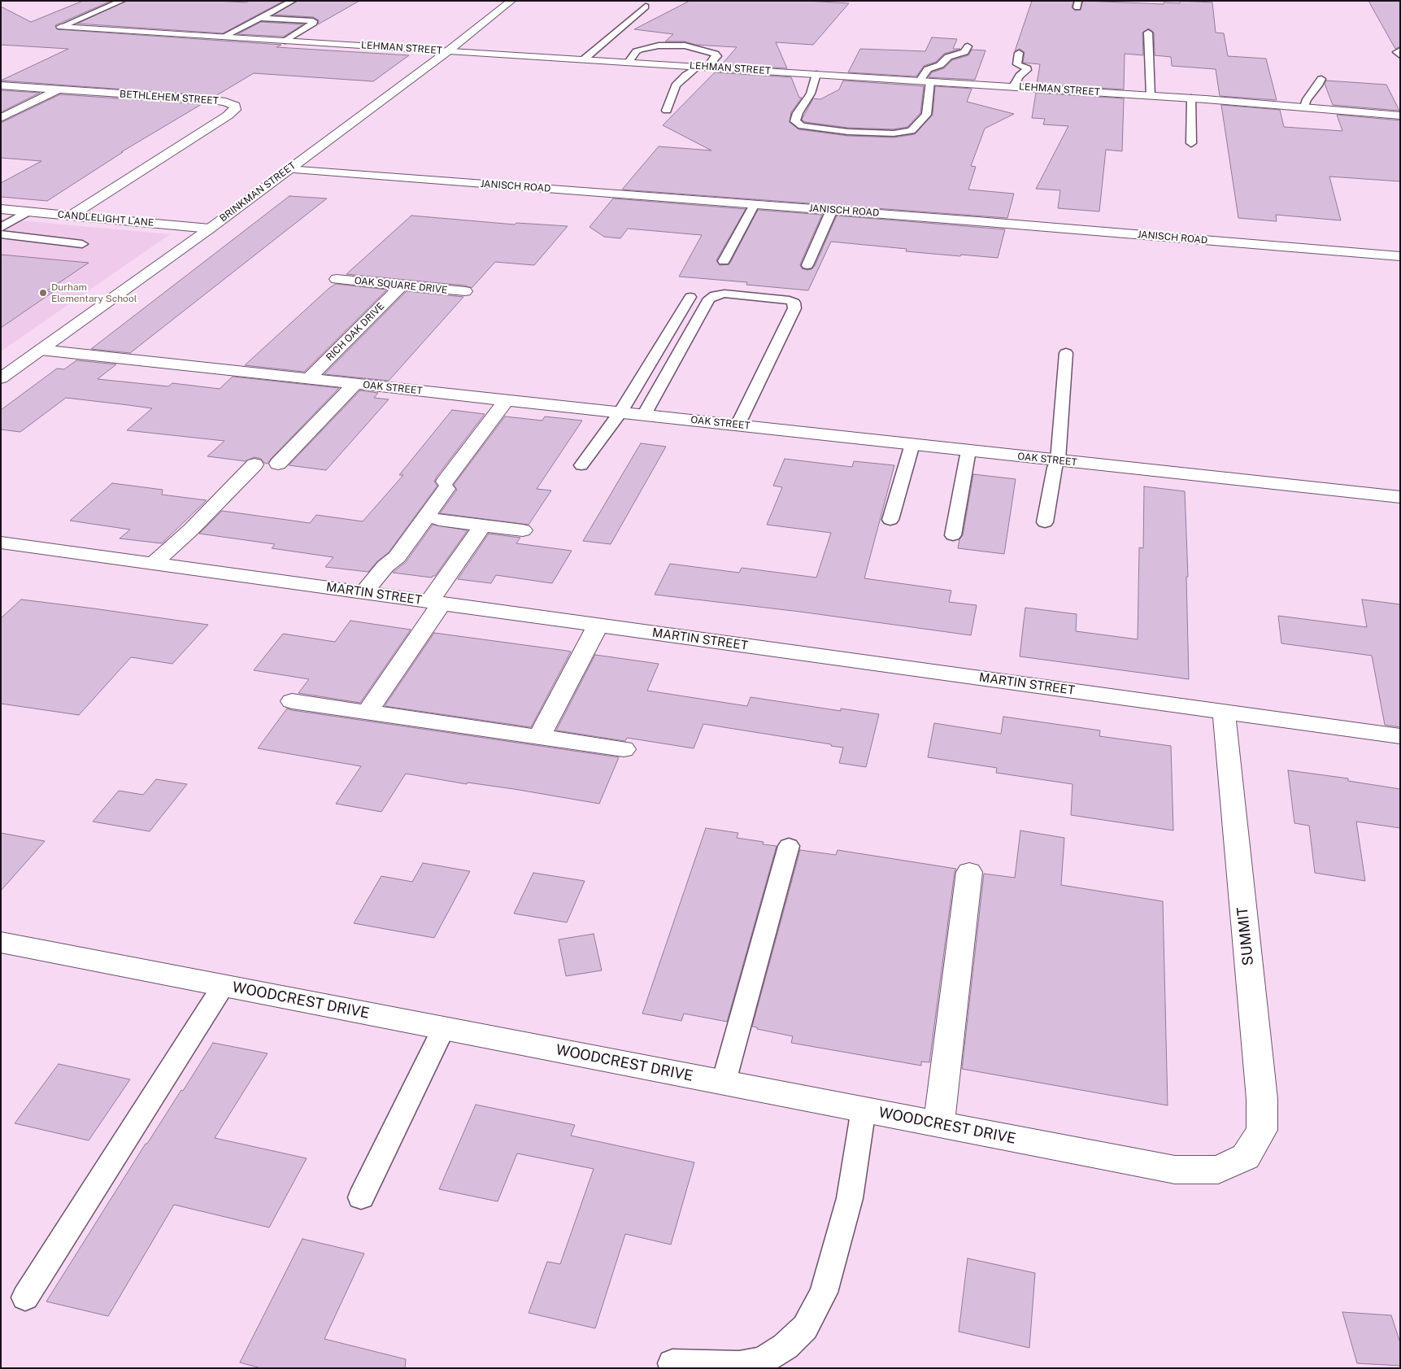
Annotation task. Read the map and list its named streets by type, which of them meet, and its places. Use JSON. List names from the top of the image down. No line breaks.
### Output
{"streets":{"street":["LEHMAN STREET","BETHLEHEM STREET","JANISCH ROAD","BRINKMAN STREET","CANDLELIGHT LANE","OAK SQUARE DRIVE","RICH OAK DRIVE","OAK STREET","MARTIN STREET","SUMMIT","WOODCREST DRIVE"]},"crossings":[["LEHMAN STREET","BRINKMAN STREET"],["BETHLEHEM STREET","CANDLELIGHT LANE"],["JANISCH ROAD","BRINKMAN STREET"],["BRINKMAN STREET","CANDLELIGHT LANE"],["BRINKMAN STREET","OAK STREET"],["OAK SQUARE DRIVE","RICH OAK DRIVE"],["RICH OAK DRIVE","OAK STREET"],["MARTIN STREET","SUMMIT"],["SUMMIT","WOODCREST DRIVE"]],"places":["Durham Elementary School"]}
